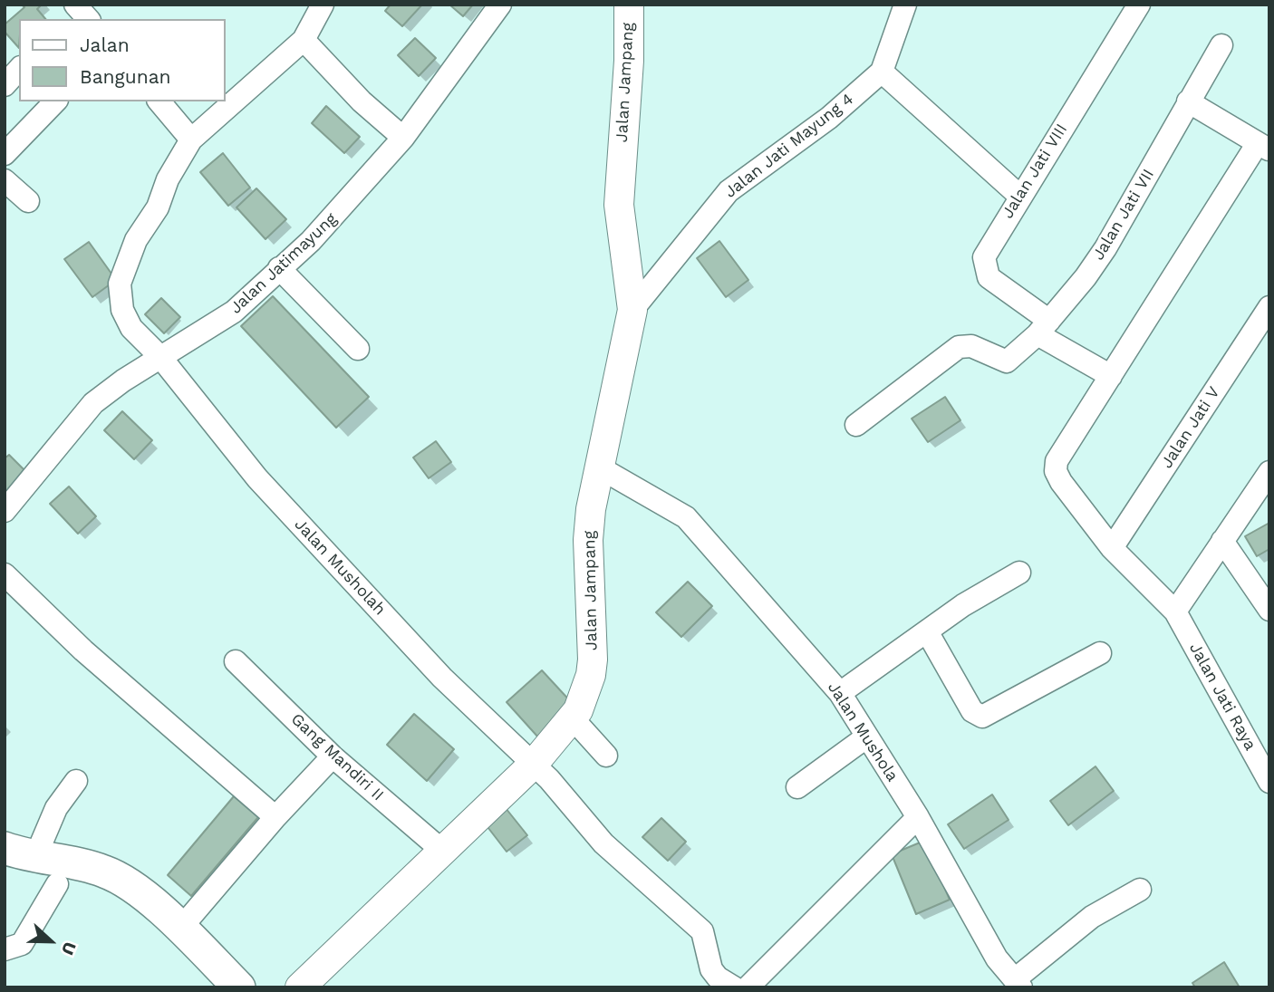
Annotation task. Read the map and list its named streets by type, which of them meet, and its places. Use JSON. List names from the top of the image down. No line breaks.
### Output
{"streets":{"street":["Jalan Jampang","Jalan Jati Mayung 4","Jalan Jati VIII","Jalan Jati VII","Jalan Jatimayung","Jalan Jati V","Jalan Musholah","Jalan Jati Raya","Jalan Mushola","Gang Mandiri II"]},"crossings":[["Jalan Jampang","Jalan Jati Mayung 4"],["Jalan Jampang","Jalan Musholah"],["Jalan Jampang","Jalan Mushola"],["Jalan Jampang","Gang Mandiri II"],["Jalan Jati VIII","Jalan Jati VII"],["Jalan Jatimayung","Jalan Musholah"],["Jalan Jati V","Jalan Jati Raya"]],"legend":["Jalan","Bangunan"],"north":"right"}
